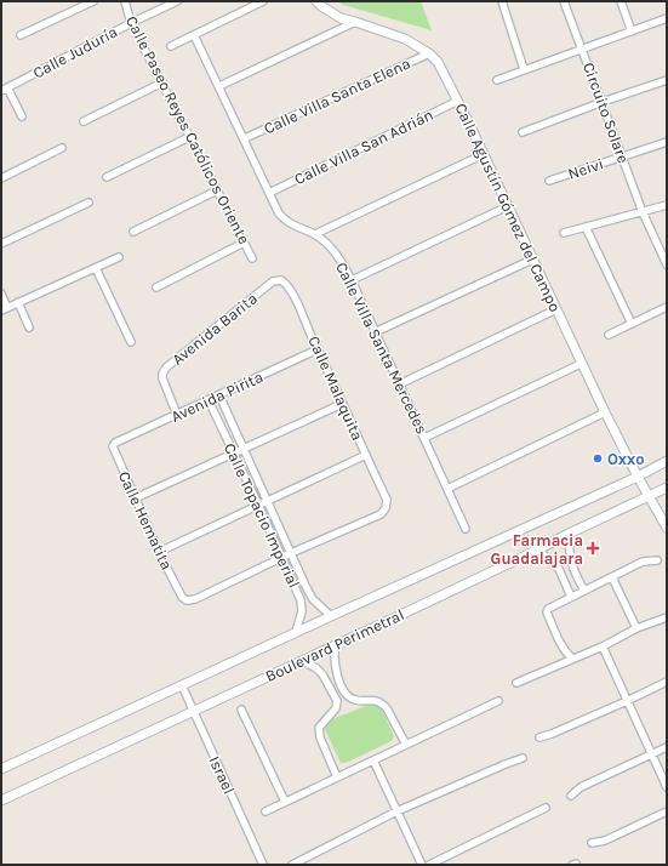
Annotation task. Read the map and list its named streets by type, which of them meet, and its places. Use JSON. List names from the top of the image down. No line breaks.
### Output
{"streets":{"street":["Calle Juduría","Calle Villa Santa Elena","Circuito Solare","Calle Paseo Reyes Católicos Oriente","Calle Villa San Adrián","Neivi","Calle Agustín Gómez del Campo","Avenida Barita","Calle Villa Santa Mercedes","Calle Malaquita","Avenida Pirita","Calle Topacio Imperial","Calle Hematita","Boulevard Perimetral","Israel"]},"crossings":[["Calle Juduría","Calle Paseo Reyes Católicos Oriente"],["Calle Villa Santa Elena","Calle Agustín Gómez del Campo"],["Calle Villa Santa Elena","Calle Villa Santa Mercedes"],["Circuito Solare","Neivi"],["Calle Villa San Adrián","Calle Agustín Gómez del Campo"],["Calle Villa San Adrián","Calle Villa Santa Mercedes"],["Calle Agustín Gómez del Campo","Boulevard Perimetral"],["Avenida Barita","Calle Malaquita"],["Avenida Barita","Avenida Pirita"],["Calle Malaquita","Avenida Pirita"],["Calle Malaquita","Calle Topacio Imperial"],["Avenida Pirita","Calle Topacio Imperial"],["Avenida Pirita","Calle Hematita"],["Calle Topacio Imperial","Calle Hematita"],["Calle Topacio Imperial","Boulevard Perimetral"],["Boulevard Perimetral","Israel"]],"places":{"other":["Oxxo"],"health":["Farmacia Guadalajara"]}}
